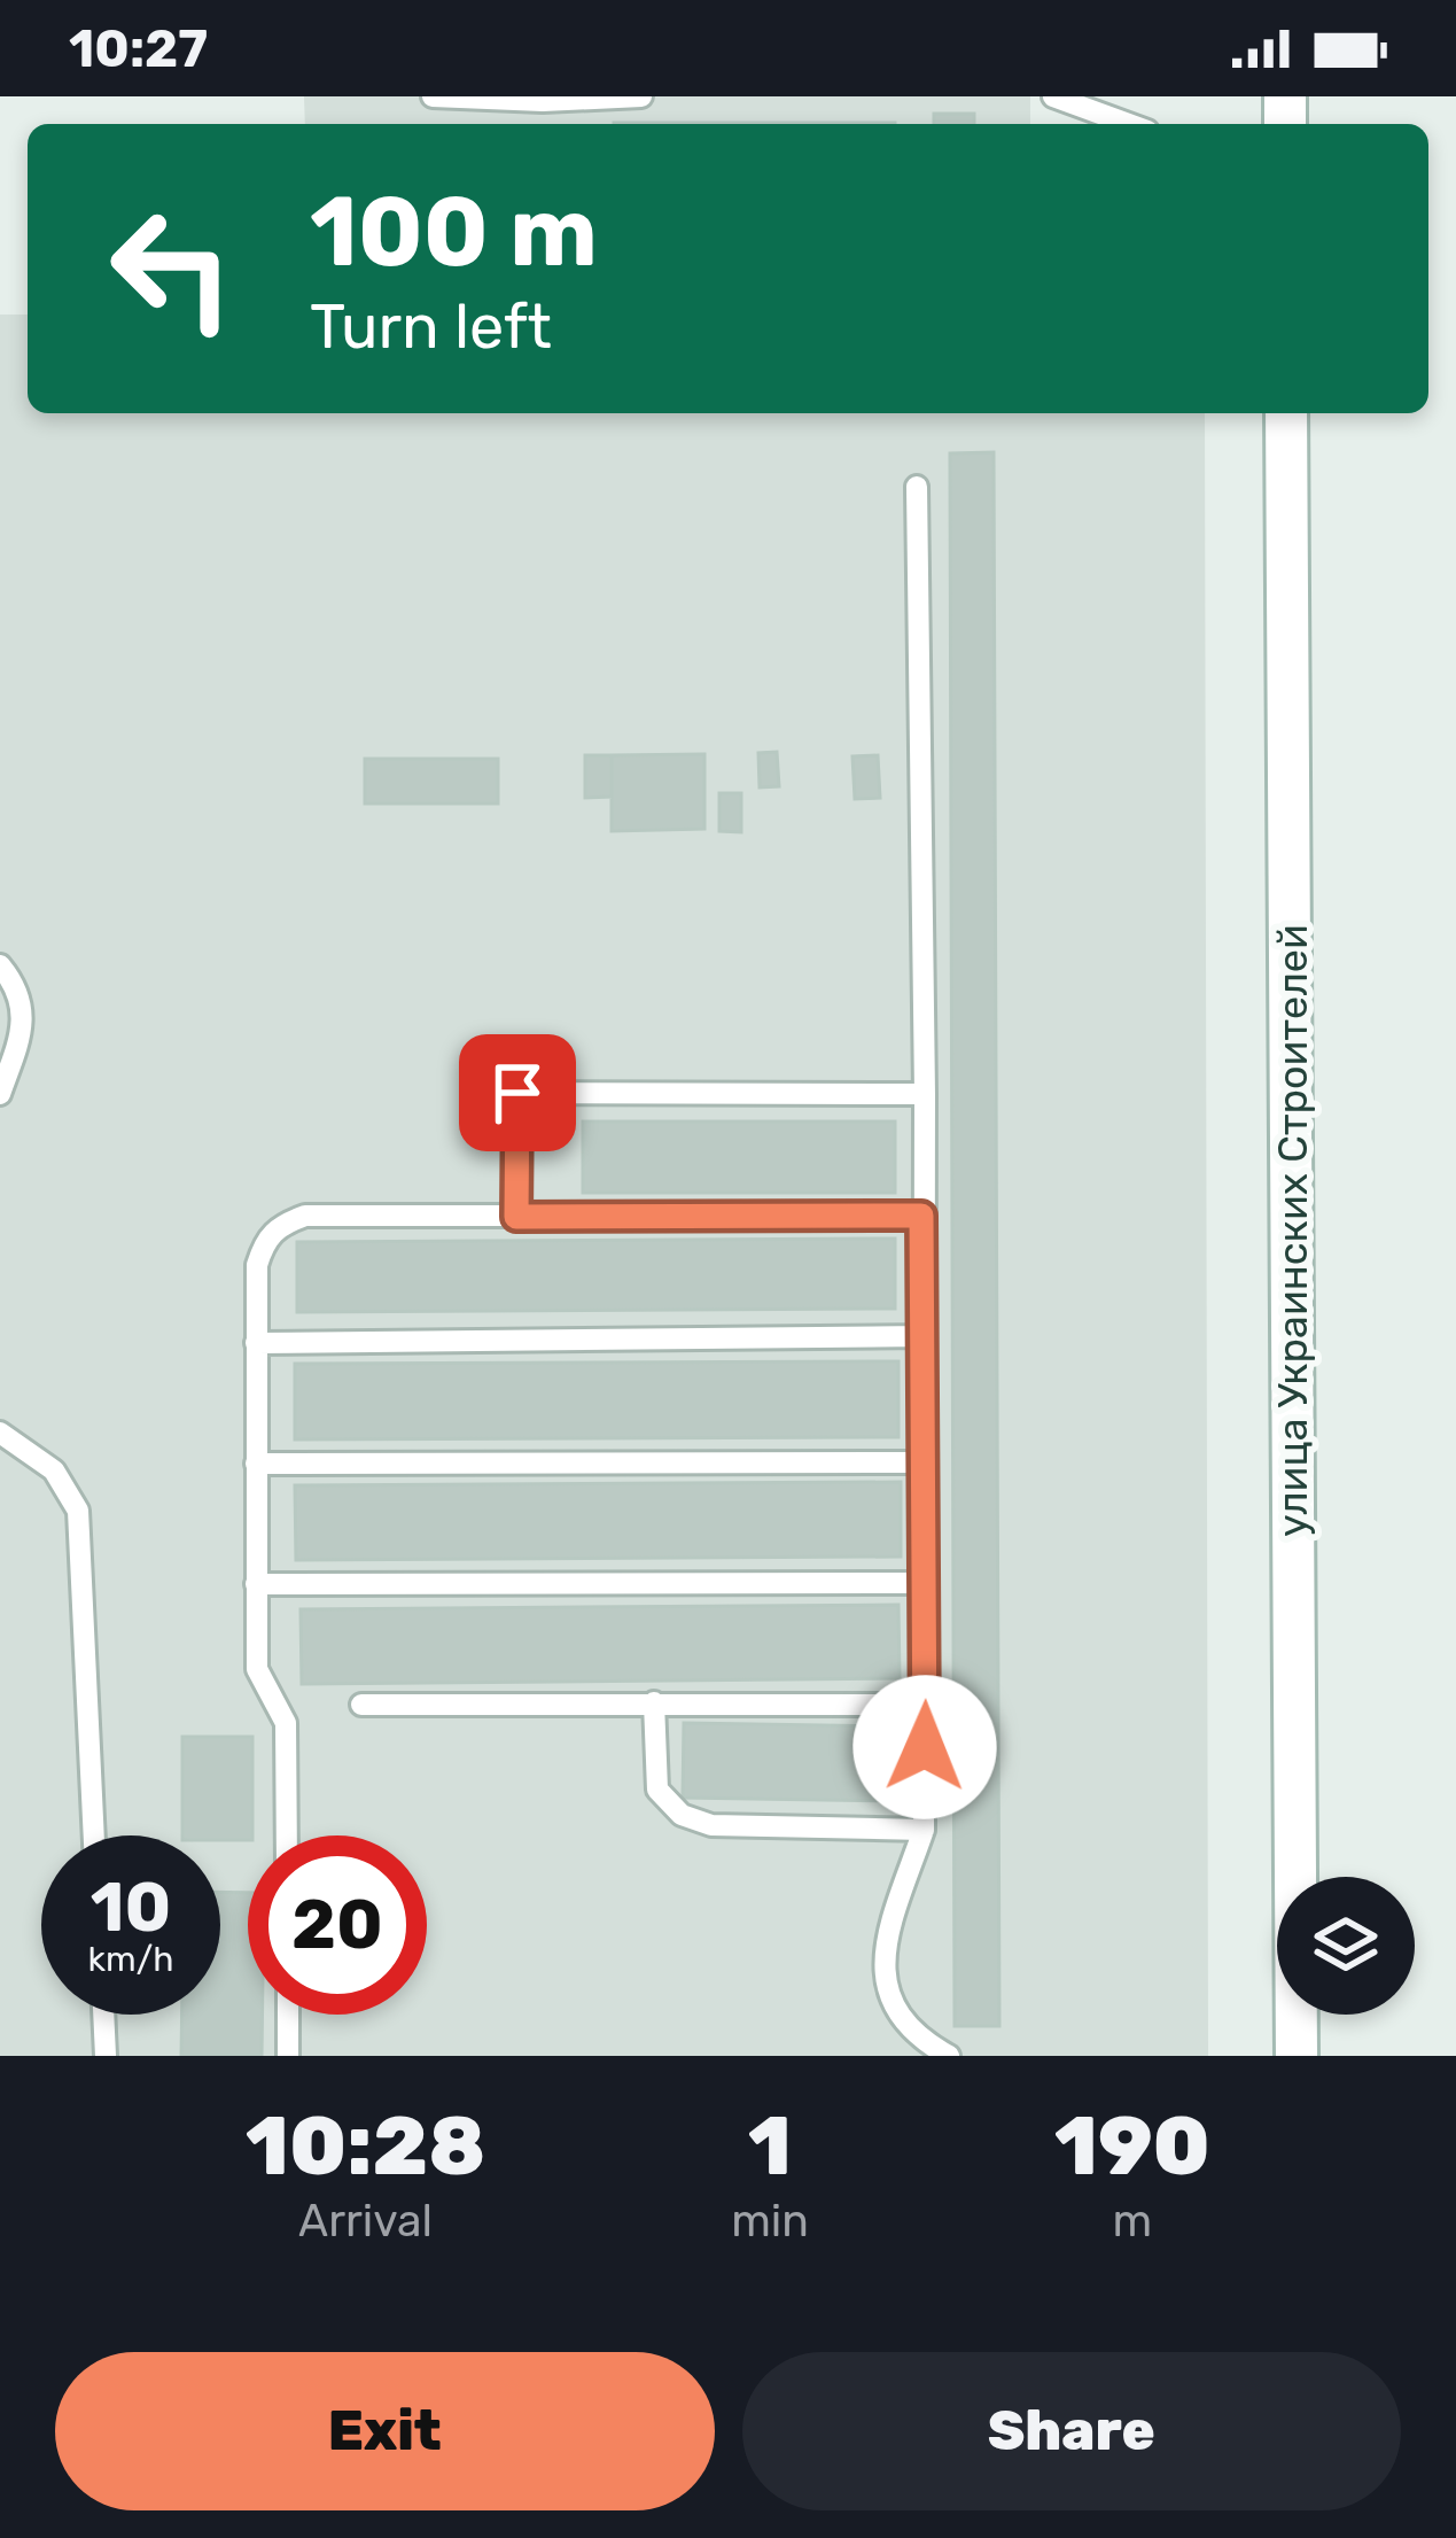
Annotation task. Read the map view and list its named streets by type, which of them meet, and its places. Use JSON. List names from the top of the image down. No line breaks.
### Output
{"streets":{"street":["улица Украинских Строителей"]},"page":{"status":"10:27","turn":["100 m","Turn left"],"speed":"10 km/h","limit":"20","eta":["10:28","Arrival","1","min","190","m"],"buttons":["Exit","Share"]}}
